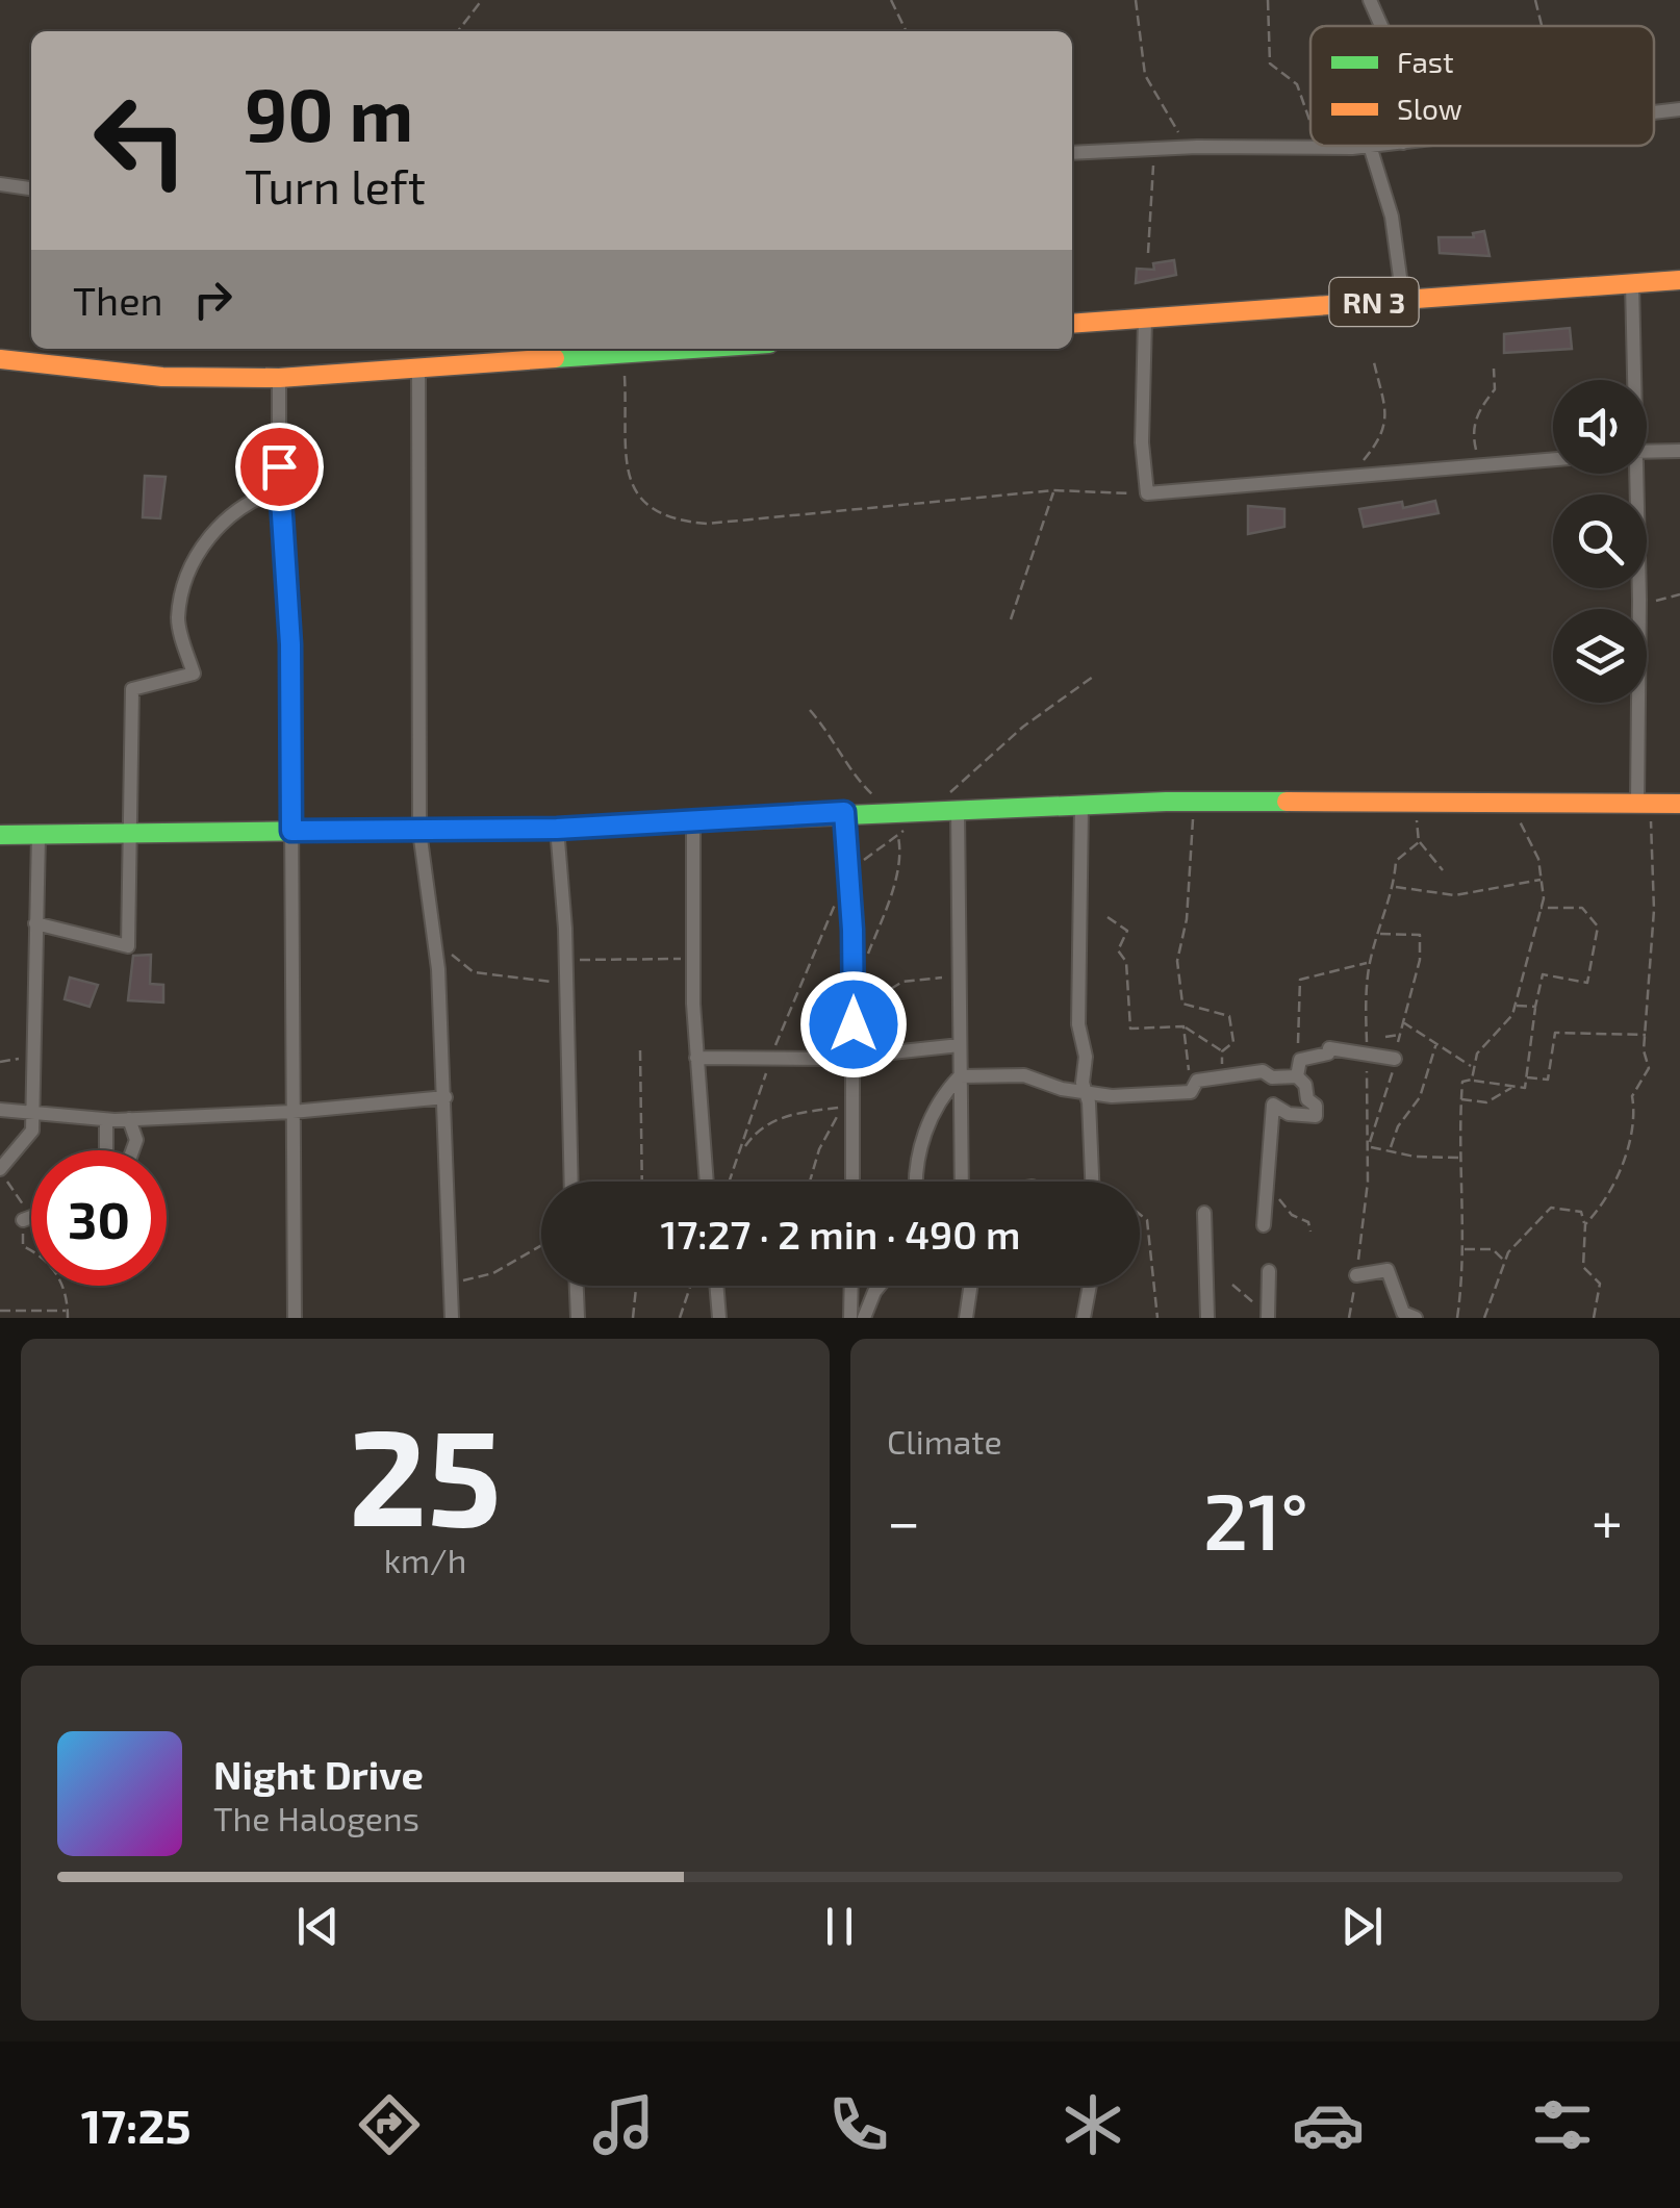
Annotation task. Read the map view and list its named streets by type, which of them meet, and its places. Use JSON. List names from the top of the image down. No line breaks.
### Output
{"streets":{"main road":["RN 3"]},"legend":["Fast","Slow"],"page":{"turn":["90 m","Turn left"],"then":"Then","limit":"30","trip":"17:27 · 2 min · 490 m","tile":[["25","km/h"],"Climate"],"heat":["−","21°","+"],"song":["Night Drive","The Halogens"],"tabs":"17:25"}}
